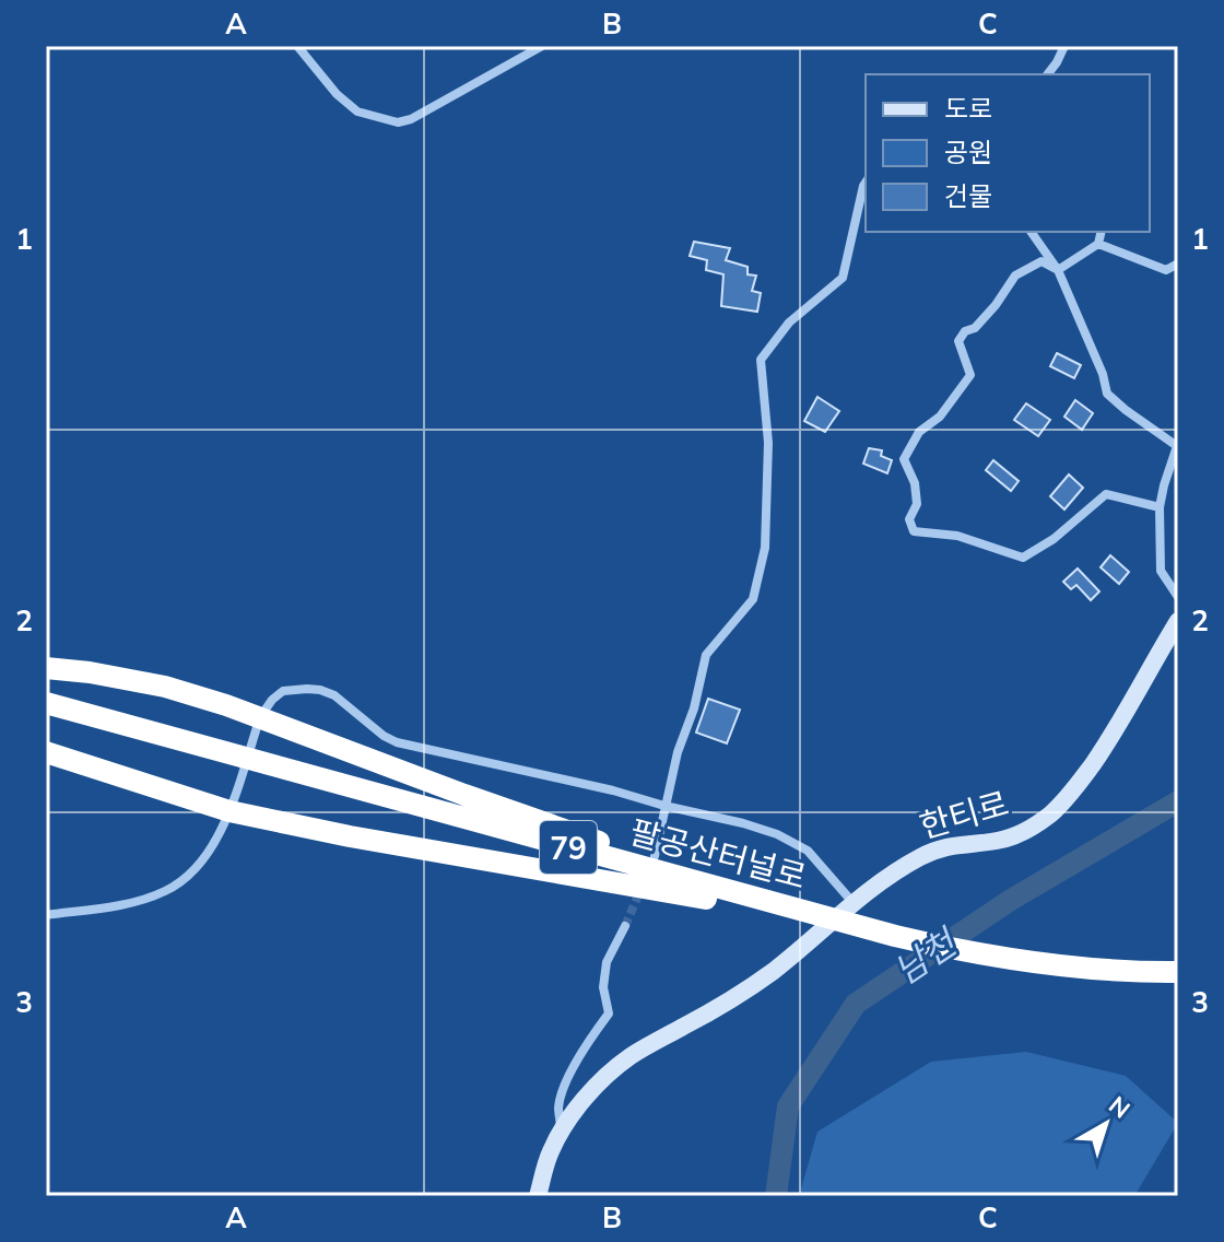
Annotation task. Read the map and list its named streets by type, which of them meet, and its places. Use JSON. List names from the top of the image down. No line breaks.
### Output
{"streets":{"highway":["79","팔공산터널로"],"street":["한티로"]},"water":["남천"],"legend":["도로","공원","건물"],"north":"top right","grid":{"columns":["A","B","C"],"rows":["1","2","3"]}}
